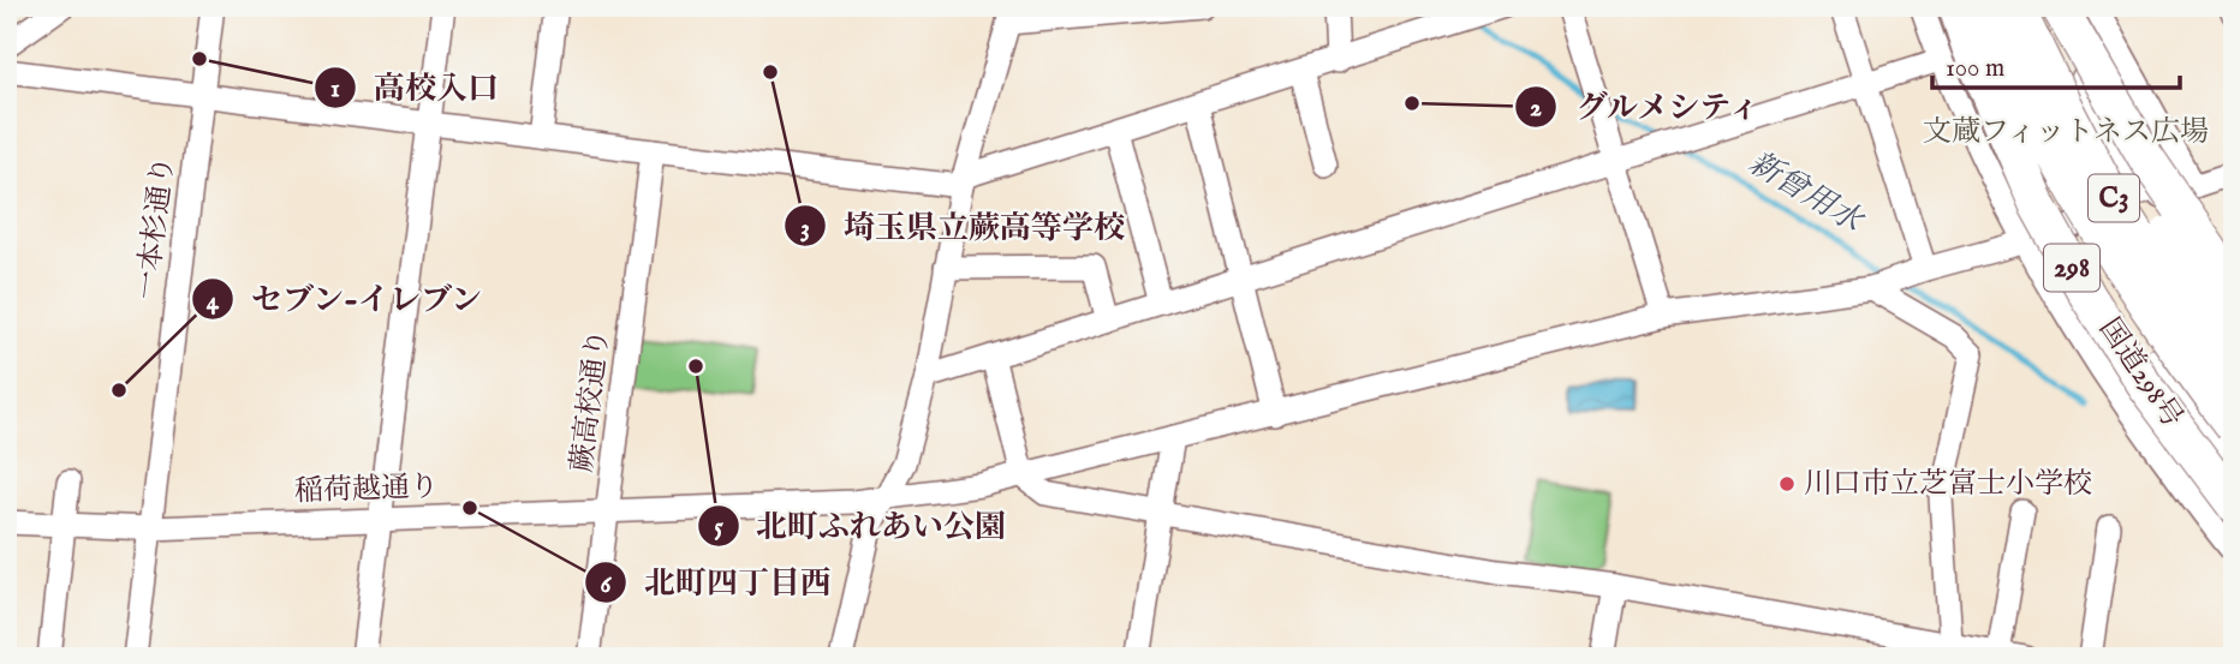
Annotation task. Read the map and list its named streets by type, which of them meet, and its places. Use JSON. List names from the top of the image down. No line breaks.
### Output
{"streets":{"highway":["C3","298","国道298号"],"street":["一本杉通り","蕨高校通り","稲荷越通り"]},"crossings":[["一本杉通り","稲荷越通り"],["蕨高校通り","稲荷越通り"]],"water":["新曾用水"],"parks":["文蔵フィットネス広場"],"places":["高校入口","埼玉県立蕨高等学校","グルメシティ","北町ふれあい公園","セブン-イレブン","川口市立芝富士小学校","北町四丁目西"],"scale_bar":"100 m"}
